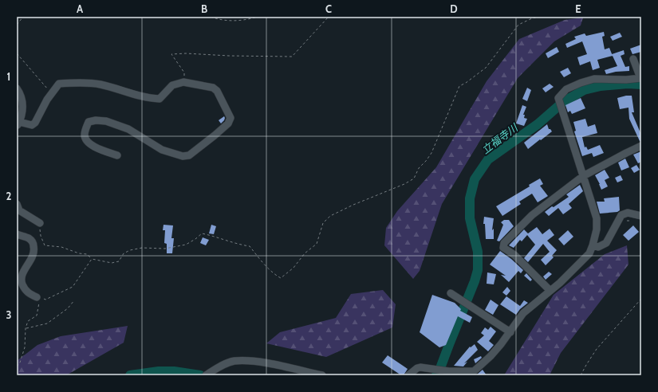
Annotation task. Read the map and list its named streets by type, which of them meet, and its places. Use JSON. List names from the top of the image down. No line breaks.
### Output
{"water":["立福寺川"],"grid":{"columns":["A","B","C","D","E"],"rows":["1","2","3"]}}
